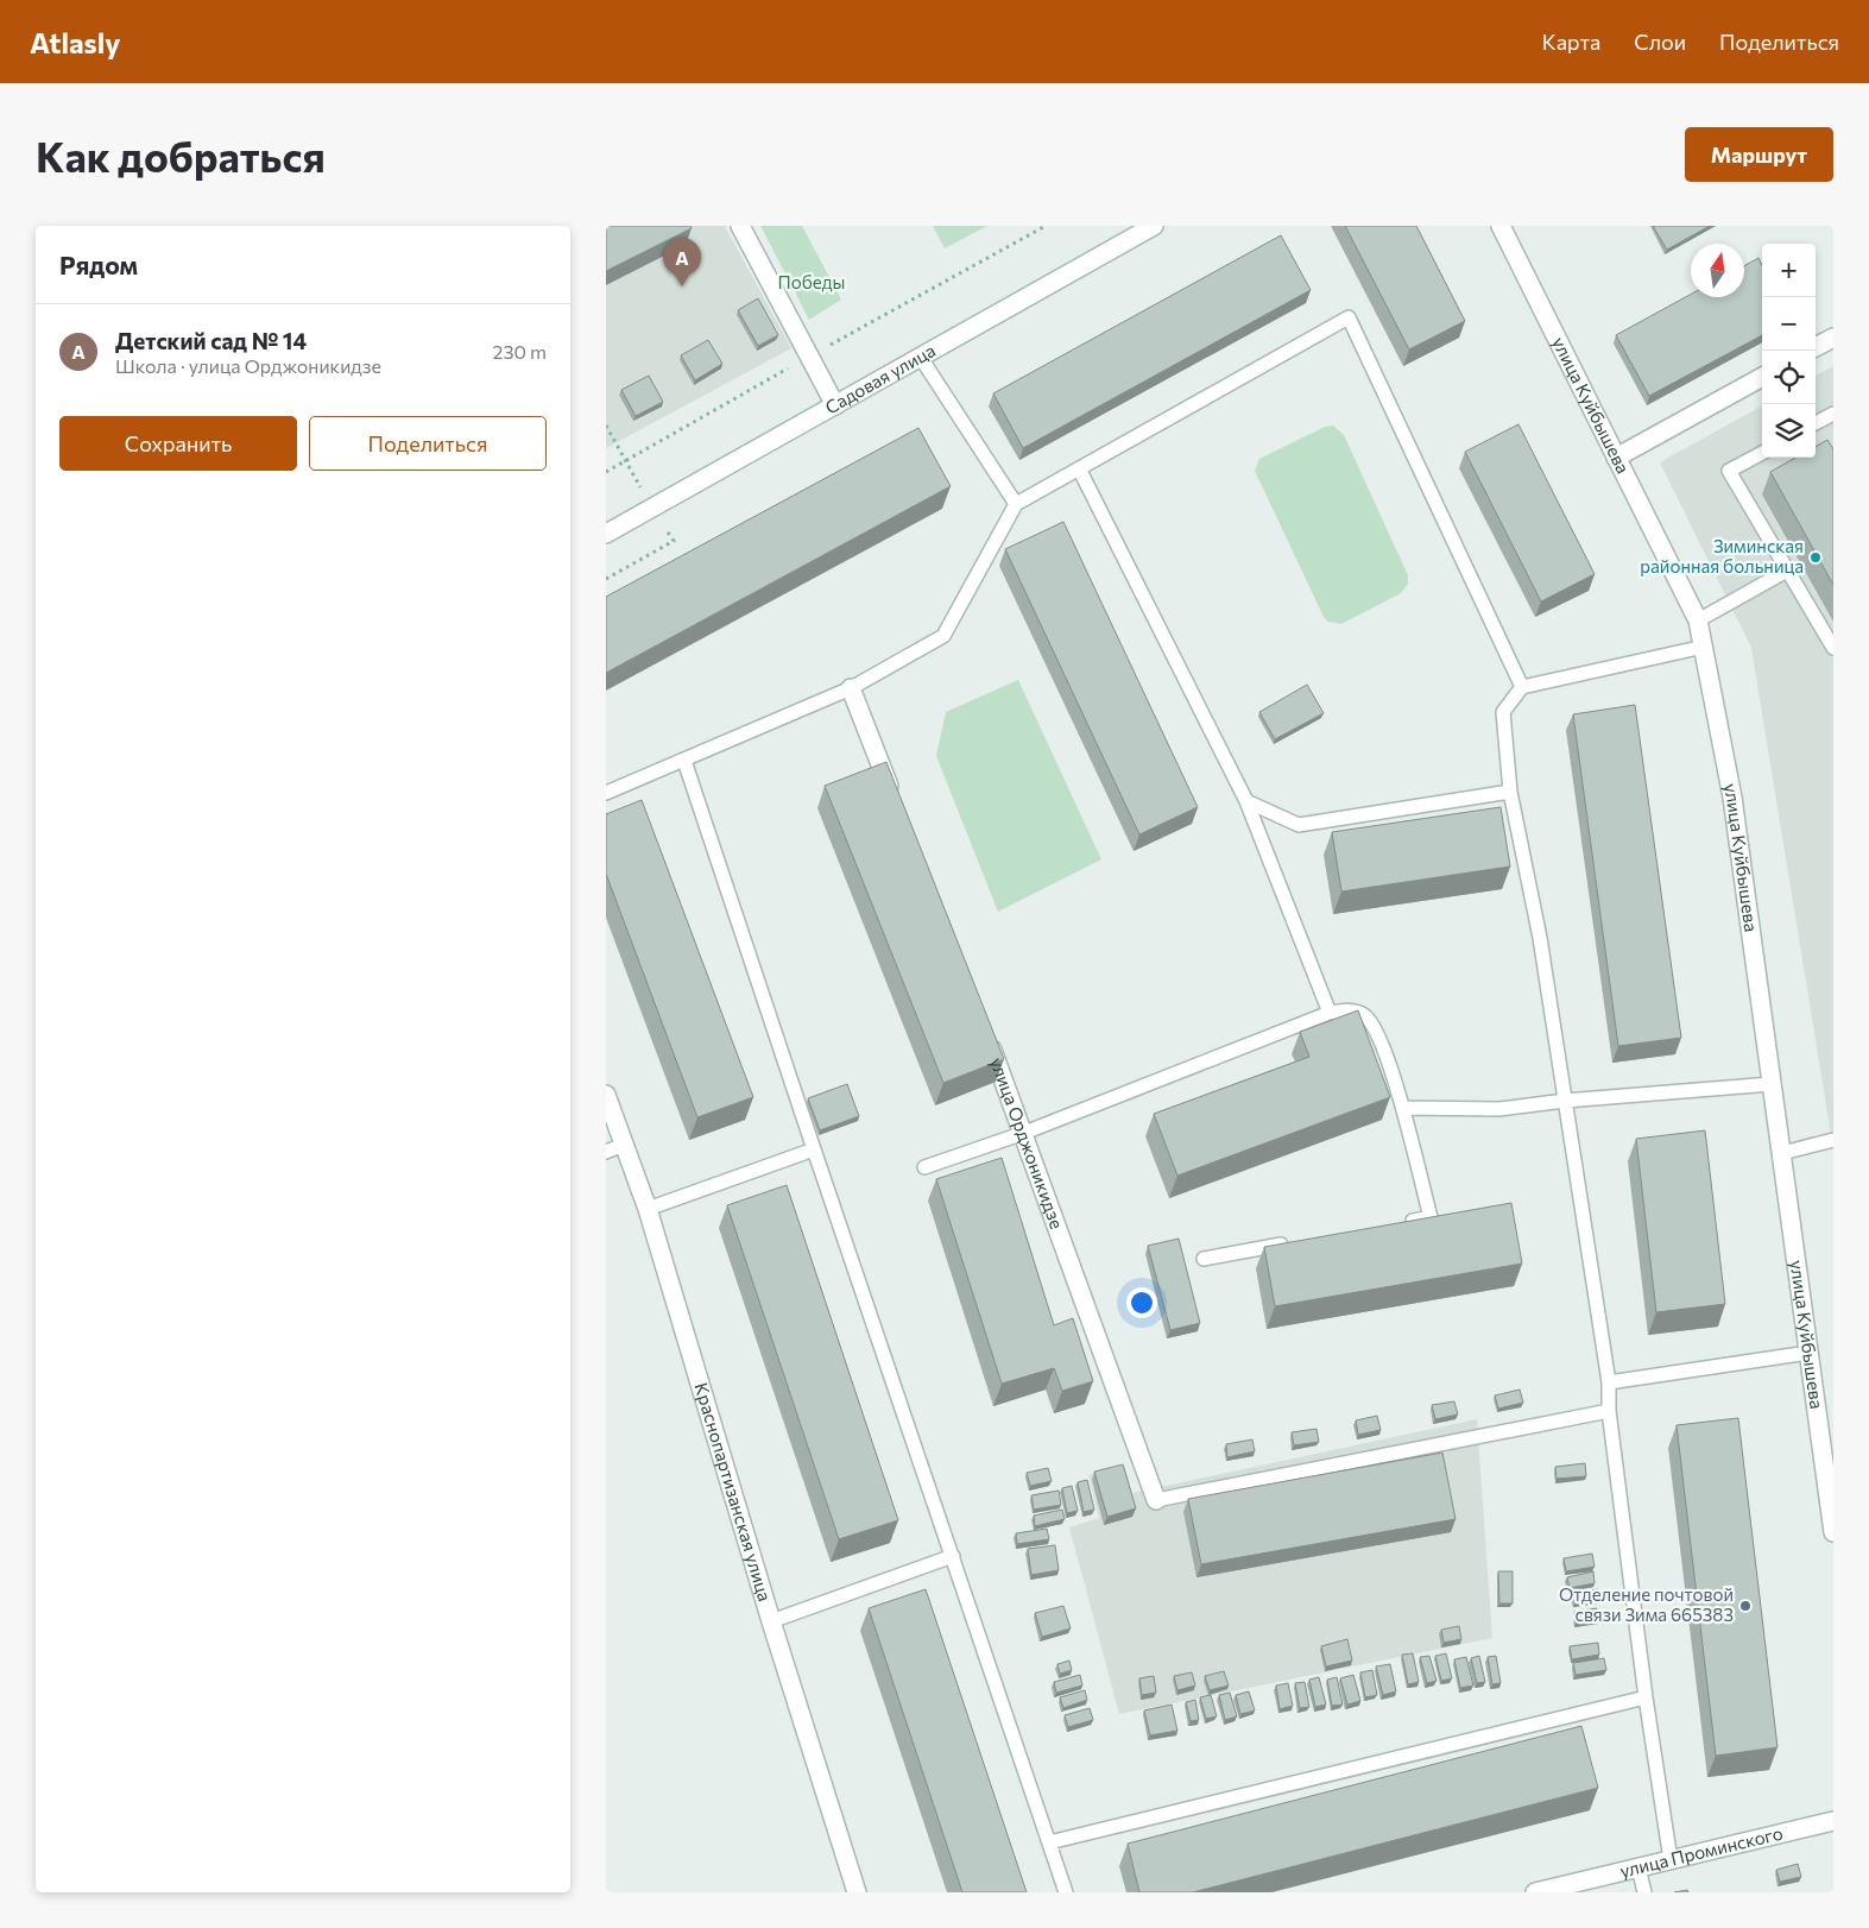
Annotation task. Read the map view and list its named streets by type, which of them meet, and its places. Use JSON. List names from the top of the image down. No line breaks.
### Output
{"streets":{"street":["Садовая улица","улица Куйбышева","улица Орджоникидзе","Краснопартизанская улица","улица Проминского"]},"parks":["Победы"],"places":["Зиминская районная больница","Отделение почтовой связи Зима 665383"],"north":"top","page":{"header":"Atlasly","nav":["Карта","Слои","Поделиться"],"buttons":["Маршрут",["Сохранить","Поделиться"]],"title":"Как добраться","heading":"Рядом","pins":"A","map_buttons":["+","−"],"list":[{"mark":"A","name":"Детский сад № 14","note":"Школа · улица Орджоникидзе","value":"230 m"}]}}
